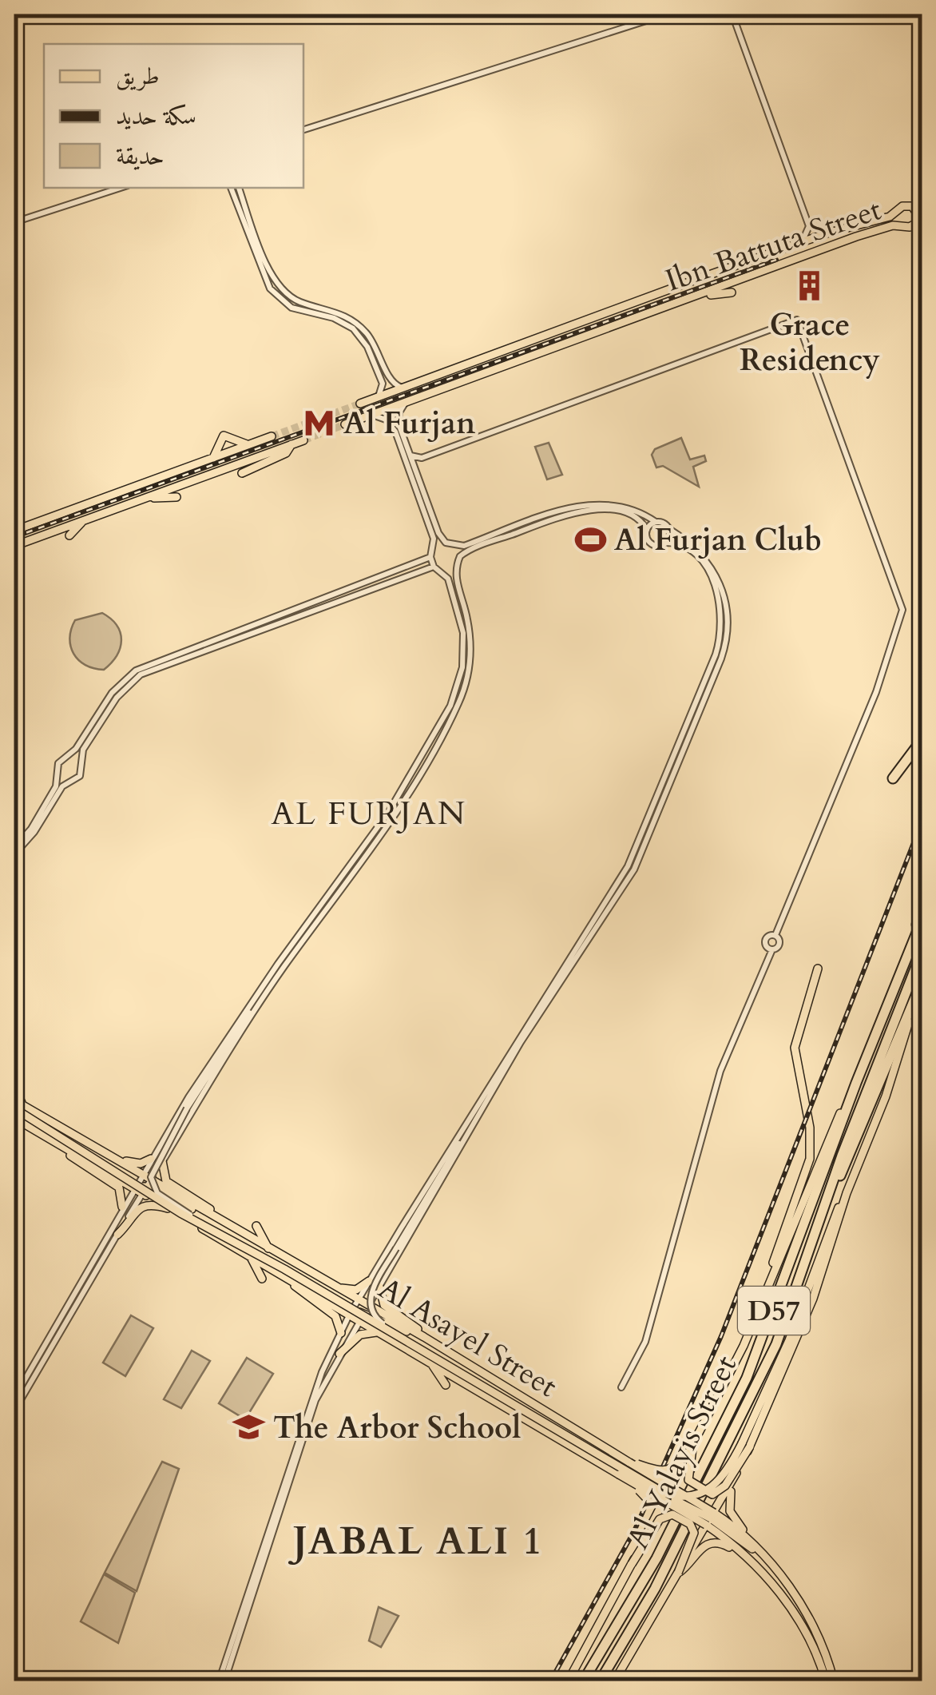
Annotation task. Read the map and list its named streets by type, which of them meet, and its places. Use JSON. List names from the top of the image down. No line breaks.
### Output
{"streets":{"highway":["D57","Al Yalayis Street"],"main road":["Ibn Battuta Street","Al Asayel Street"]},"districts":["AL FURJAN","JABAL ALI 1"],"places":{"building":["Grace Residency"],"metro station":["Al Furjan"],"sports":["Al Furjan Club"],"school or university":["The Arbor School"]},"legend":["طريق","سكة حديد","حديقة"]}
